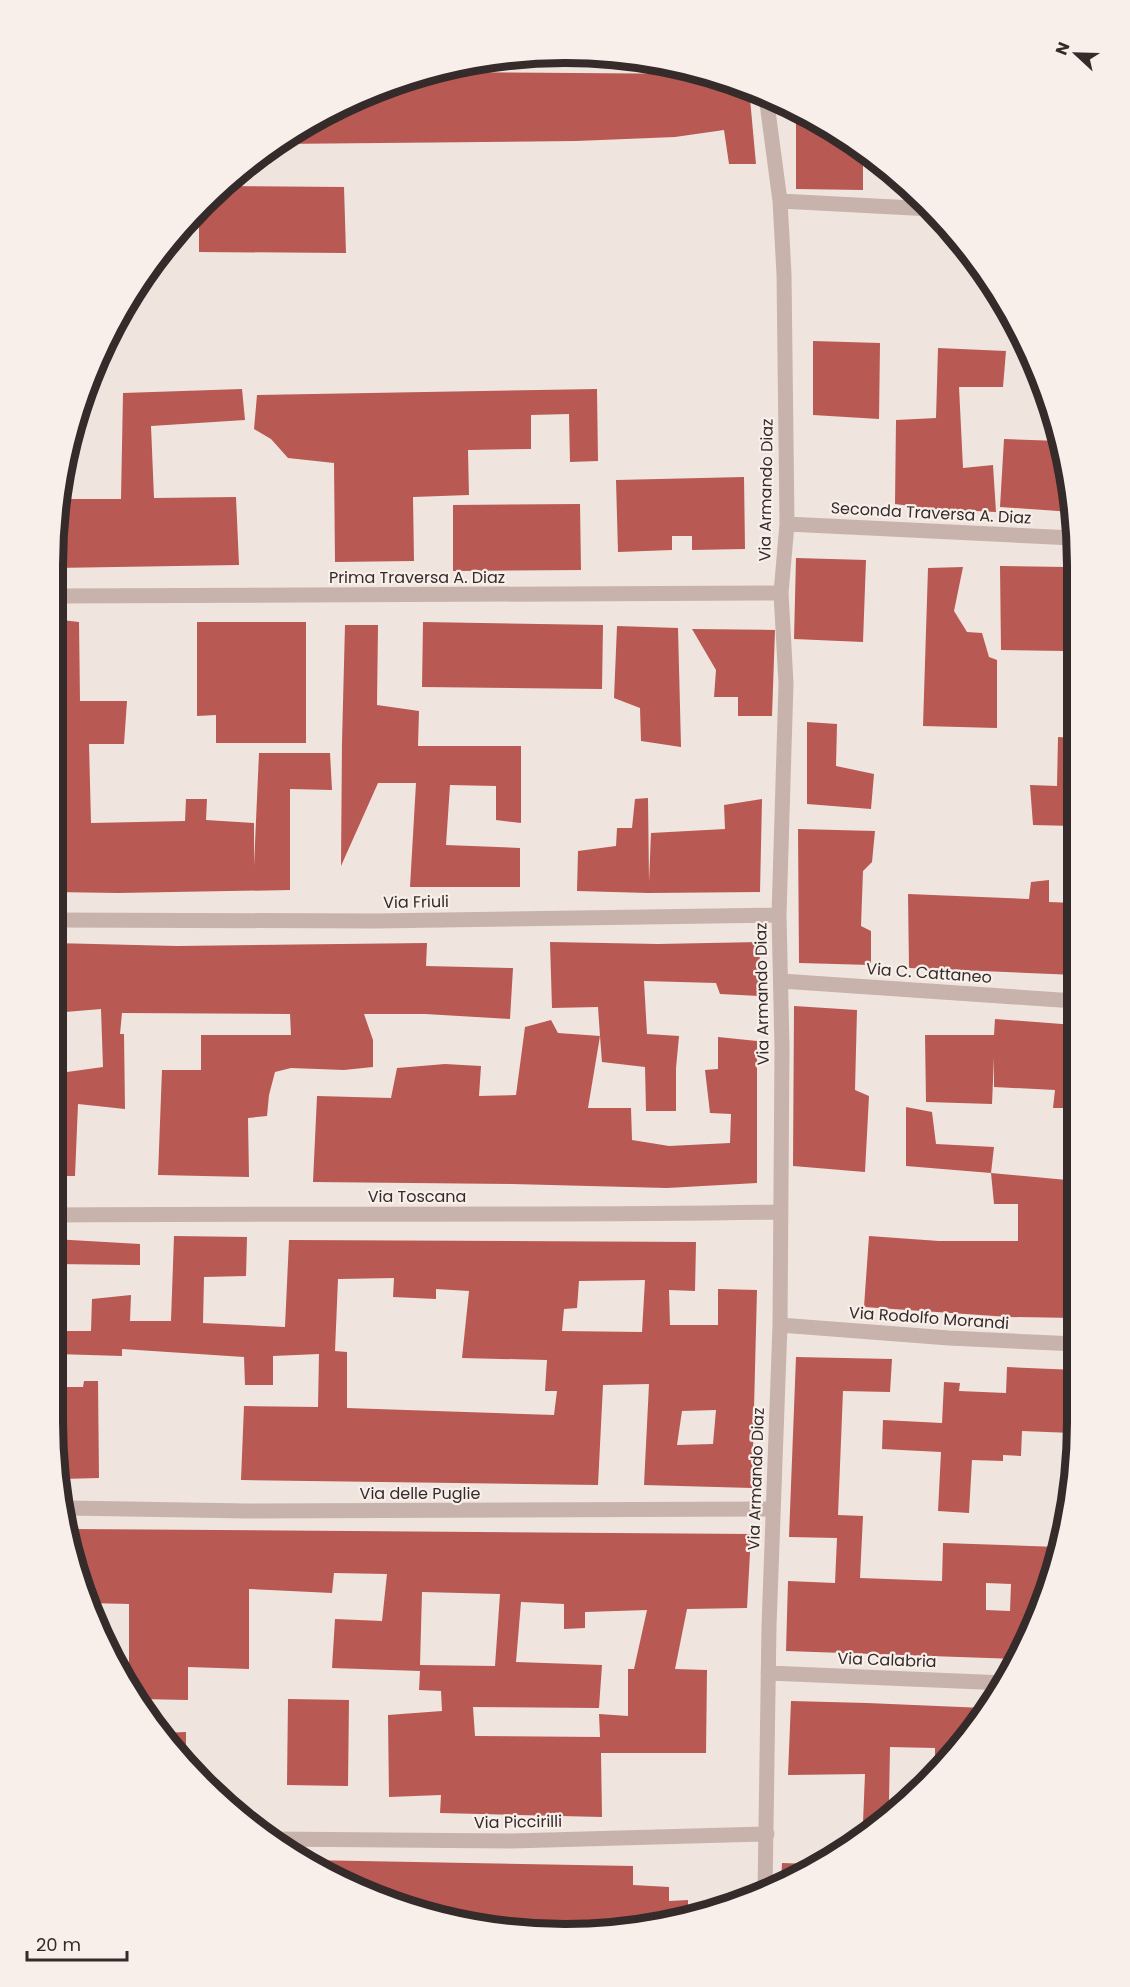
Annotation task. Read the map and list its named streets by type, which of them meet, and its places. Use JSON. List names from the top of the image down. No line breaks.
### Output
{"streets":{"street":["Via Armando Diaz","Seconda Traversa A. Diaz","Prima Traversa A. Diaz","Via Friuli","Via C. Cattaneo","Via Toscana","Via Rodolfo Morandi","Via delle Puglie","Via Calabria","Via Piccirilli"]},"crossings":[["Via Armando Diaz","Seconda Traversa A. Diaz"],["Via Armando Diaz","Prima Traversa A. Diaz"],["Via Armando Diaz","Via Friuli"],["Via Armando Diaz","Via C. Cattaneo"],["Via Armando Diaz","Via Toscana"],["Via Armando Diaz","Via Rodolfo Morandi"],["Via Armando Diaz","Via delle Puglie"],["Via Armando Diaz","Via Calabria"],["Via Armando Diaz","Via Piccirilli"]],"scale_bar":"20 m","north":"left"}
